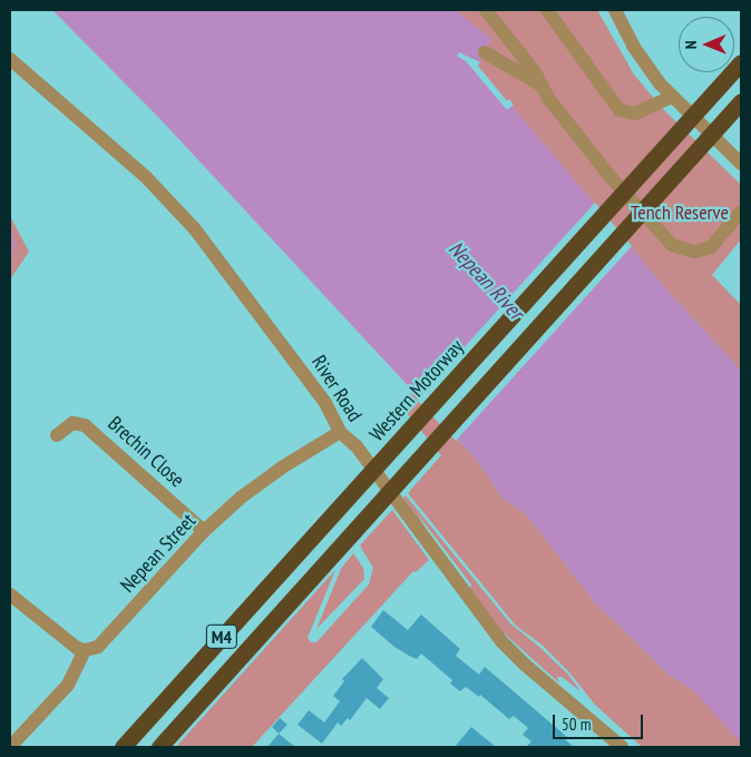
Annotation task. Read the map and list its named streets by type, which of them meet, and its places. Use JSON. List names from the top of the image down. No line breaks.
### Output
{"streets":{"highway":["Western Motorway","M4"],"street":["River Road","Brechin Close","Nepean Street"]},"crossings":[["River Road","Nepean Street"],["Brechin Close","Nepean Street"]],"water":["Nepean River"],"parks":["Tench Reserve"],"scale_bar":"50 m","north":"left"}
